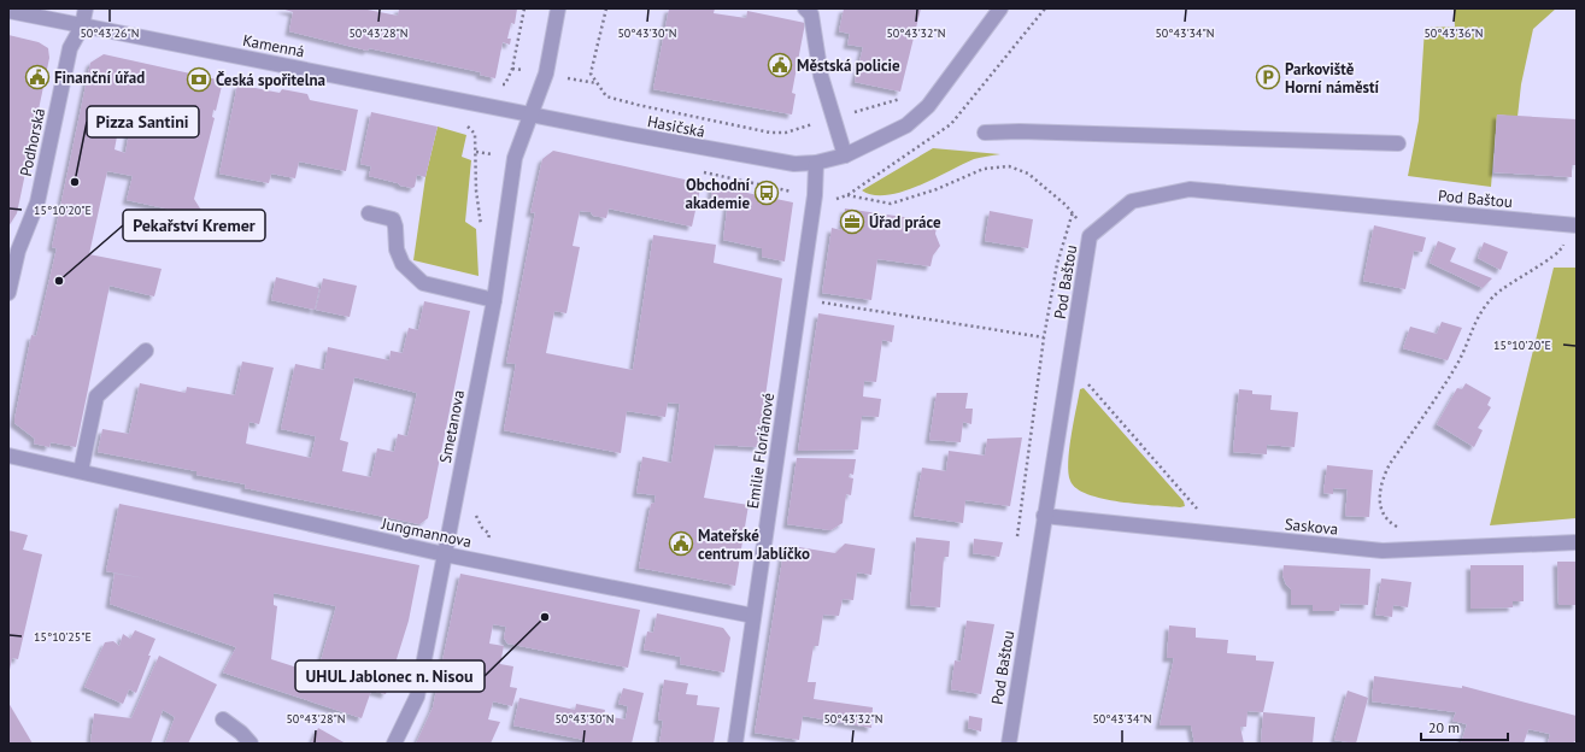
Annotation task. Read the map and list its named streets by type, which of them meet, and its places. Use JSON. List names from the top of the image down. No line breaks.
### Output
{"streets":{"street":["Kamenná","Hasičská","Podhorská","Pod Baštou","Smetanova","Emilie Floriánové","Saskova","Jungmannova"]},"crossings":[["Kamenná","Hasičská"],["Kamenná","Podhorská"],["Kamenná","Smetanova"],["Hasičská","Smetanova"],["Hasičská","Emilie Floriánové"],["Pod Baštou","Saskova"],["Smetanova","Jungmannova"],["Emilie Floriánové","Jungmannova"]],"places":{"public building":["Městská policie","Finanční úřad","Mateřské centrum Jablíčko"],"parking":["Parkoviště Horní náměstí"],"bank":["Česká spořitelna"],"other":["Pizza Santini","Pekařství Kremer","UHUL Jablonec n. Nisou"],"bus stop":["Obchodní akademie"],"office":["Úřad práce"]},"scale_bar":"20 m","coordinates":["50°43'26\"N","50°43'28\"N","50°43'30\"N","50°43'32\"N","50°43'34\"N","50°43'36\"N","15°10'20\"E","15°10'25\"E"]}
